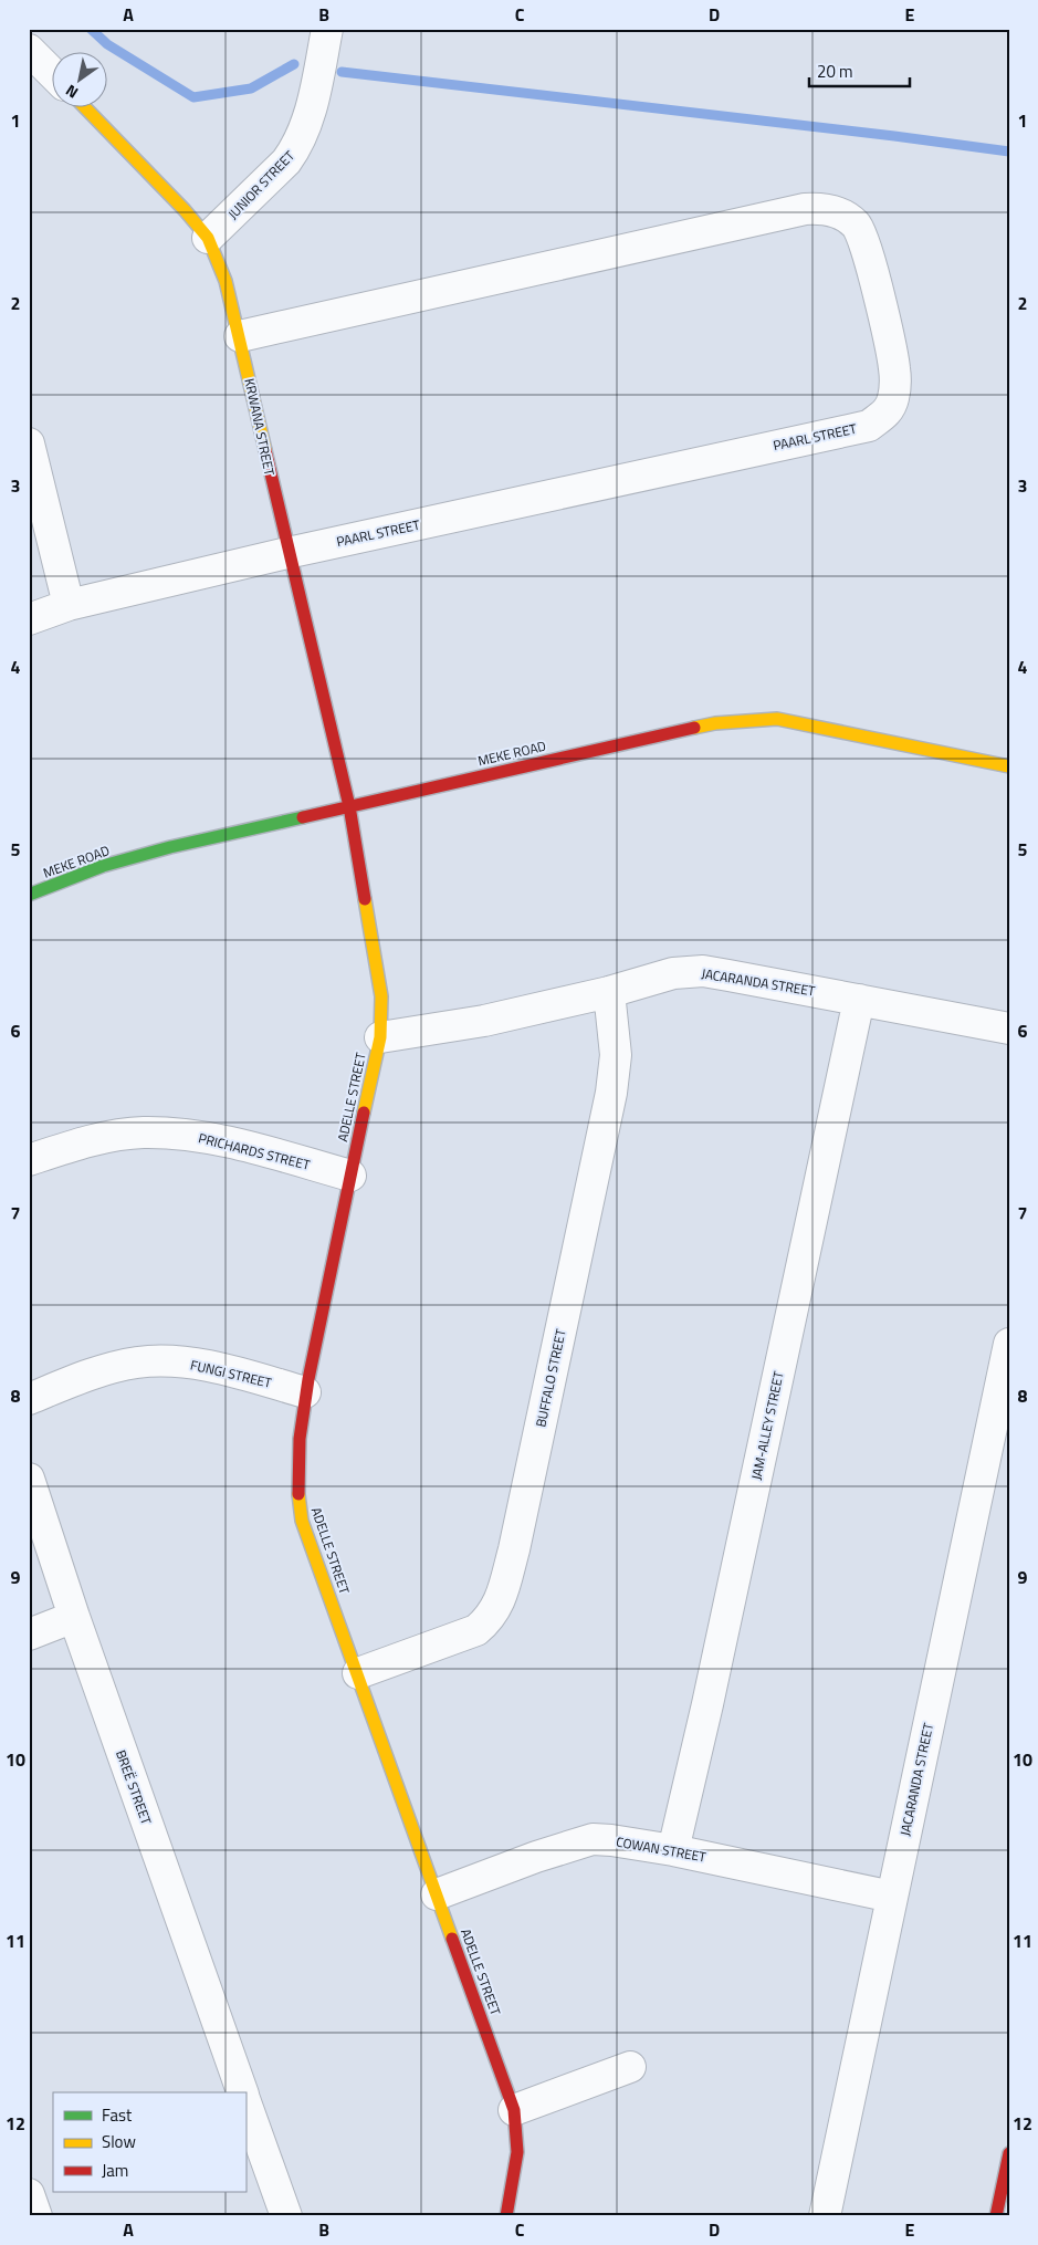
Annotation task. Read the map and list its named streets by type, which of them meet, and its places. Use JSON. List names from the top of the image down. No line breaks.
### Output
{"streets":{"street":["JUNIOR STREET","KRWANA STREET","PAARL STREET","MEKE ROAD","JACARANDA STREET","ADELLE STREET","PRICHARDS STREET","FUNGI STREET","BUFFALO STREET","JAM-ALLEY STREET","BREË STREET","COWAN STREET"]},"crossings":[["JUNIOR STREET","KRWANA STREET"],["KRWANA STREET","PAARL STREET"],["KRWANA STREET","MEKE ROAD"],["KRWANA STREET","ADELLE STREET"],["MEKE ROAD","ADELLE STREET"],["JACARANDA STREET","ADELLE STREET"],["JACARANDA STREET","BUFFALO STREET"],["JACARANDA STREET","JAM-ALLEY STREET"],["JACARANDA STREET","COWAN STREET"],["ADELLE STREET","PRICHARDS STREET"],["ADELLE STREET","FUNGI STREET"],["ADELLE STREET","BUFFALO STREET"],["ADELLE STREET","COWAN STREET"],["JAM-ALLEY STREET","COWAN STREET"]],"legend":["Fast","Slow","Jam"],"scale_bar":"20 m","north":"bottom left","grid":{"columns":["A","B","C","D","E"],"rows":["1","2","3","4","5","6","7","8","9","10","11","12"]}}
